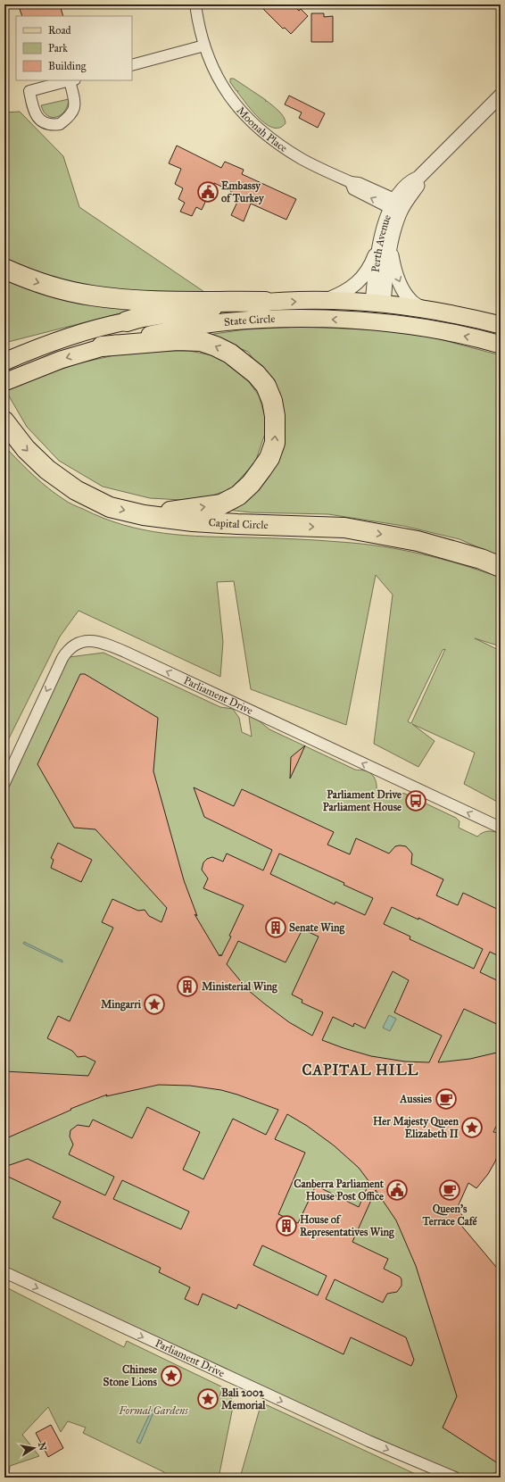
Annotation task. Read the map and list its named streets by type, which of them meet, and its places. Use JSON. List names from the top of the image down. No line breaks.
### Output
{"streets":{"highway":["Capital Circle"],"main road":["Perth Avenue","State Circle"],"street":["Moonah Place","Parliament Drive"]},"crossings":[["Moonah Place","Perth Avenue"],["Perth Avenue","State Circle"]],"one_way":["Capital Circle"],"districts":["CAPITAL HILL"],"parks":["Formal Gardens"],"places":{"public building":["Embassy of Turkey","Canberra Parliament House Post Office"],"bus stop":["Parliament Drive Parliament House"],"building":["Senate Wing","Ministerial Wing","House of Representatives Wing"],"place":["Mingarri","Her Majesty Queen Elizabeth II","Chinese Stone Lions","Bali 2002 Memorial"],"cafe":["Aussies","Queen’s Terrace Café"]},"legend":["Road","Park","Building"],"north":"right"}
